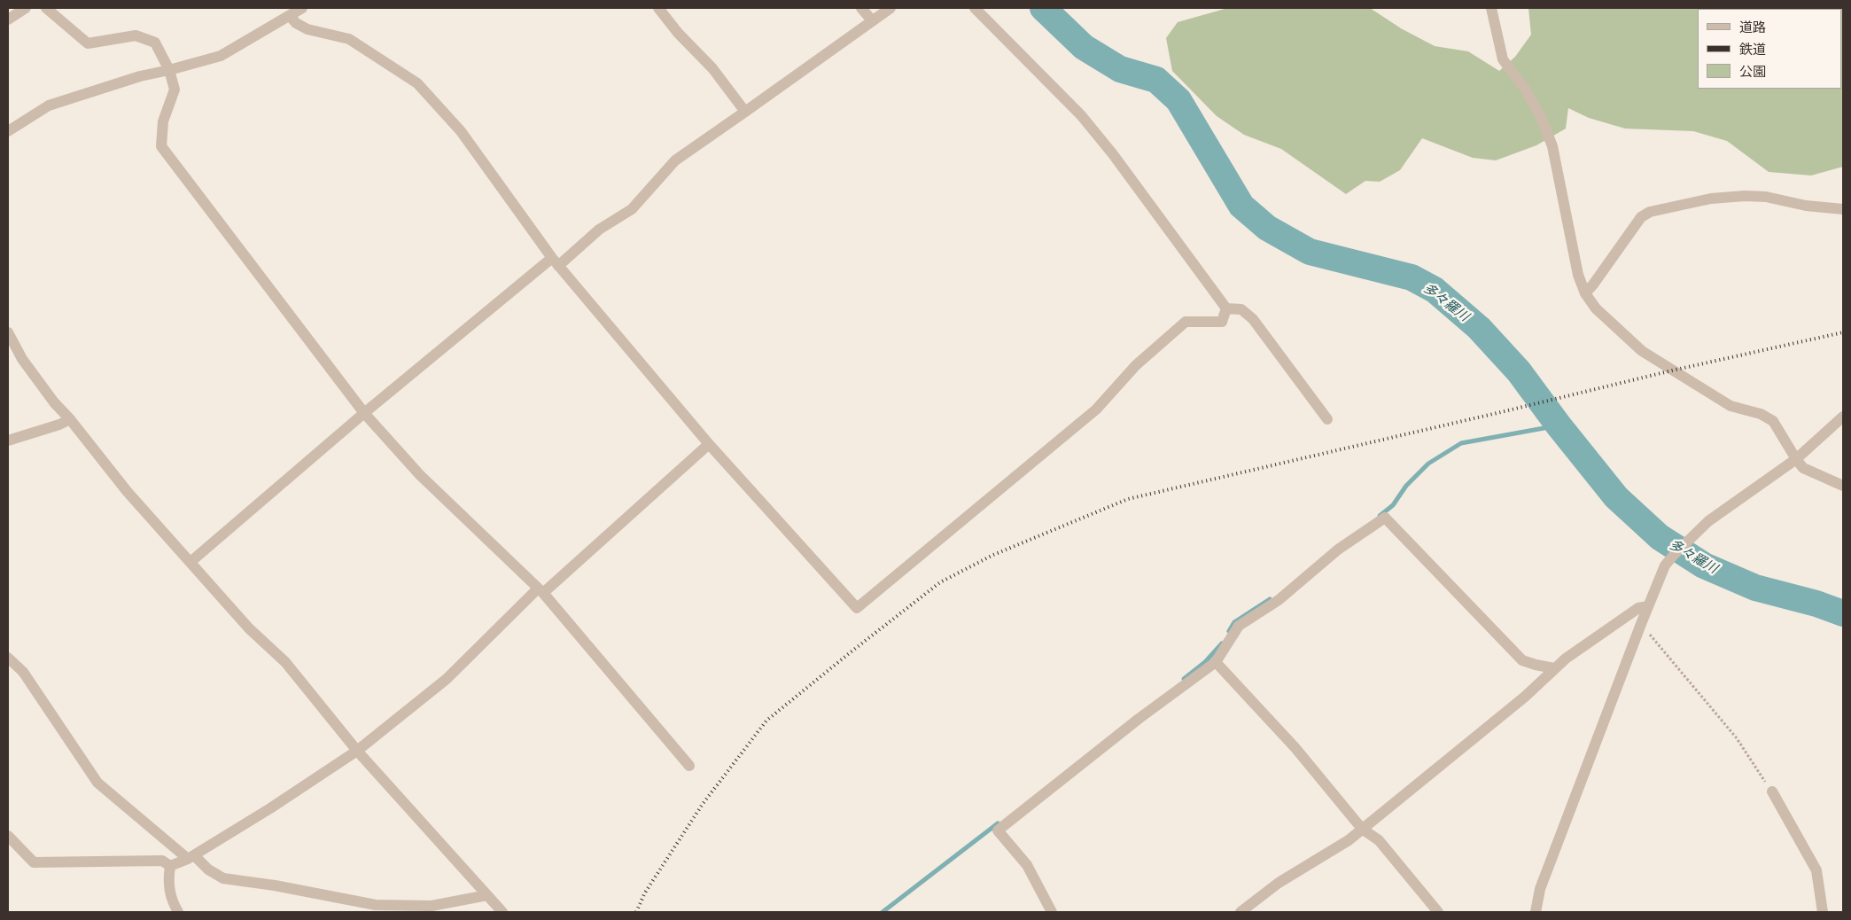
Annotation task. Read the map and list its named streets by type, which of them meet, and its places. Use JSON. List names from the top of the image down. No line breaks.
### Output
{"water":["多々羅川"],"legend":["道路","鉄道","公園"]}
